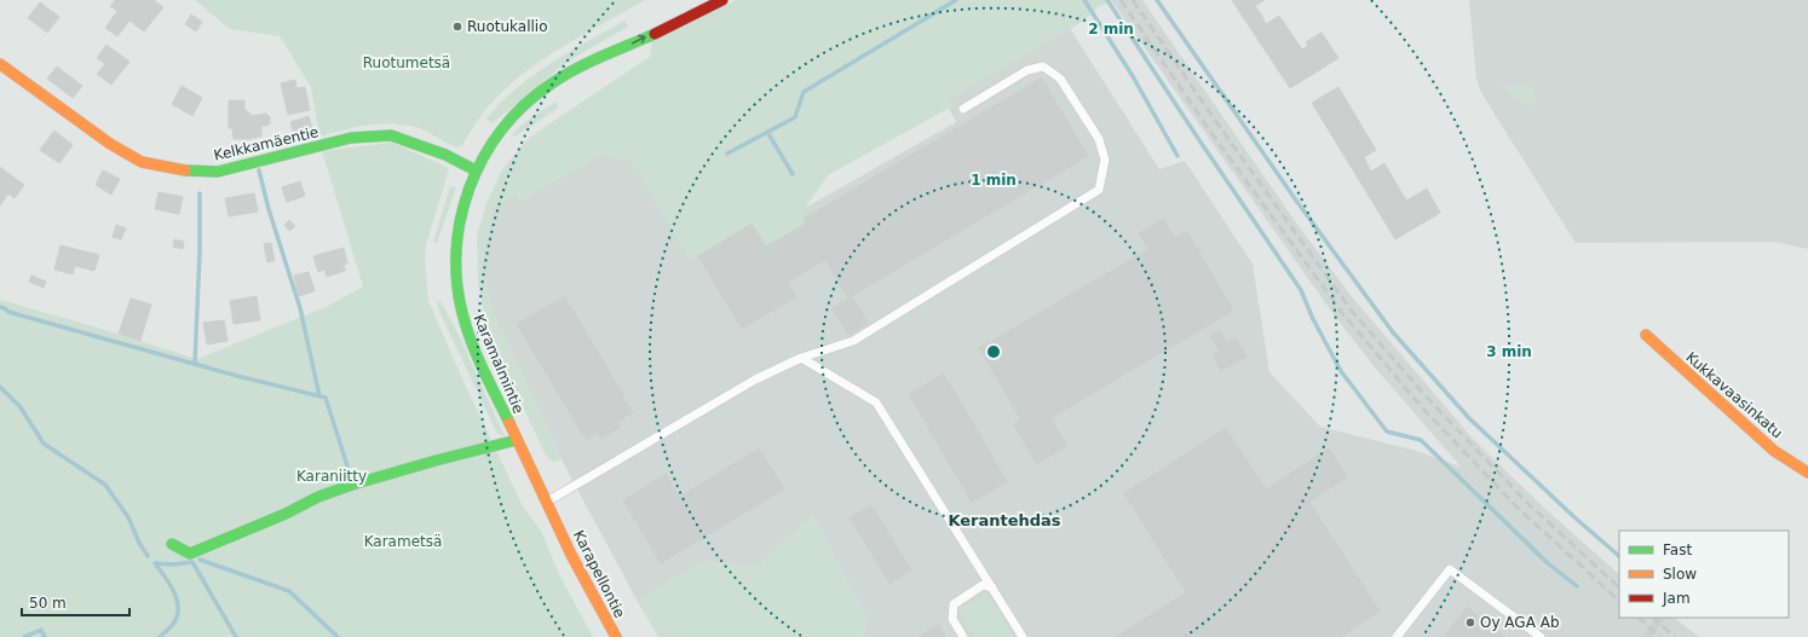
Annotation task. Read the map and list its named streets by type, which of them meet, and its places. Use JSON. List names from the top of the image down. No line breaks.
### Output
{"streets":{"street":["Kelkkamäentie","Karamalmintie","Kukkavaasinkatu","Karapellontie"]},"crossings":[["Kelkkamäentie","Karamalmintie"],["Karamalmintie","Karapellontie"]],"districts":["Kerantehdas"],"parks":["Ruotumetsä","Karaniitty","Karametsä"],"places":["Ruotukallio","Oy AGA Ab"],"legend":["Fast","Slow","Jam"],"scale_bar":"50 m","rings":["2 min","1 min","3 min"]}
